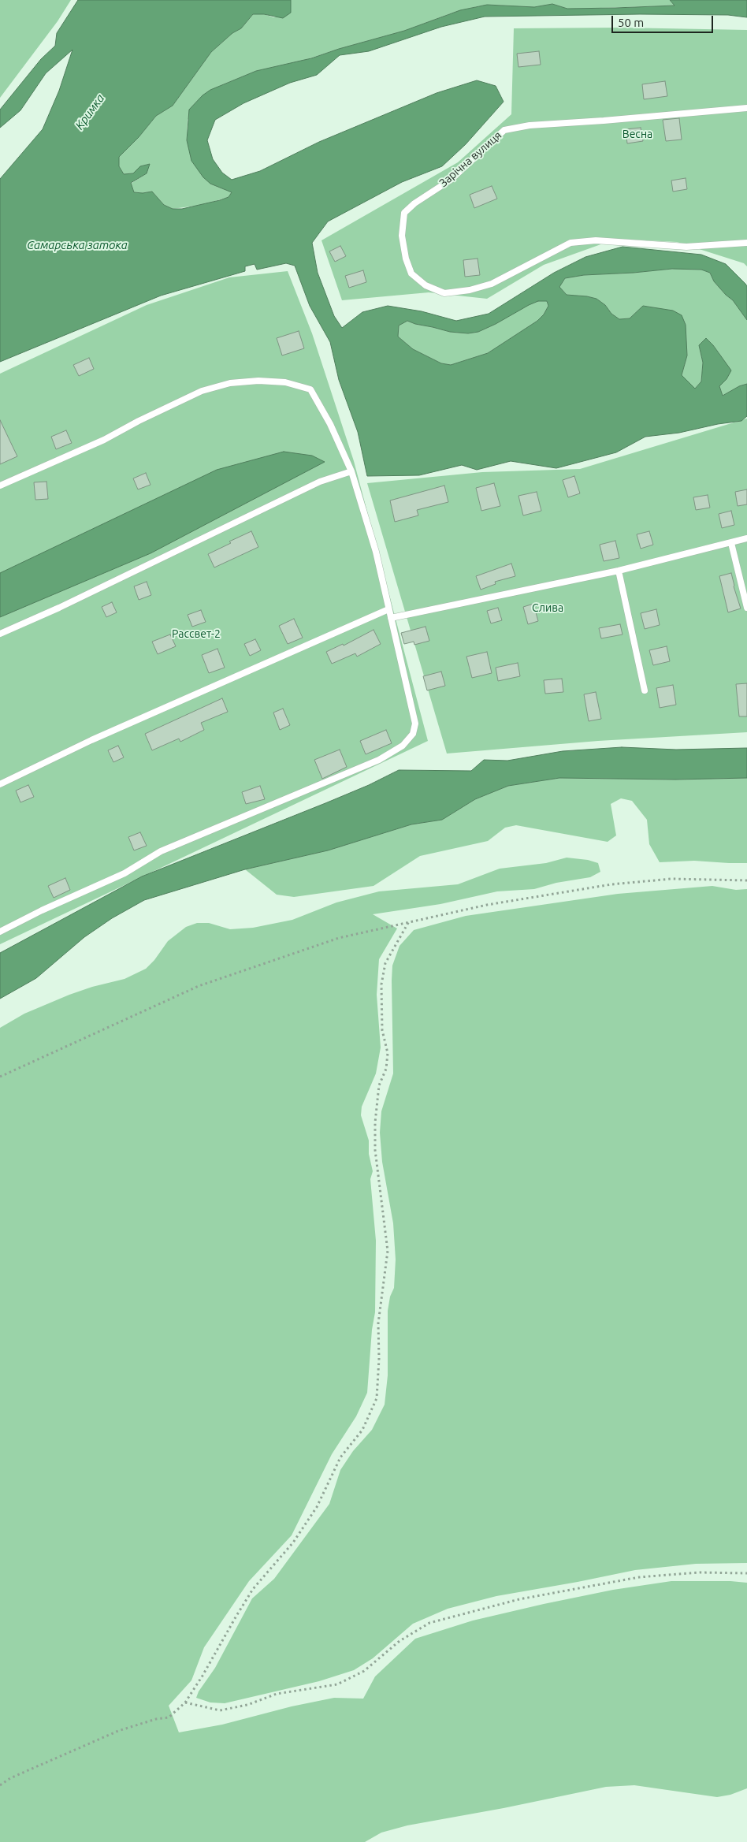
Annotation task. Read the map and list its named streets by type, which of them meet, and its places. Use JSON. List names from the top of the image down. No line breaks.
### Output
{"streets":{"lane":["Зарічна вулиця"]},"water":["Кримка","Самарська затока"],"parks":["Весна","Слива","Рассвет-2"],"scale_bar":"50 m"}
